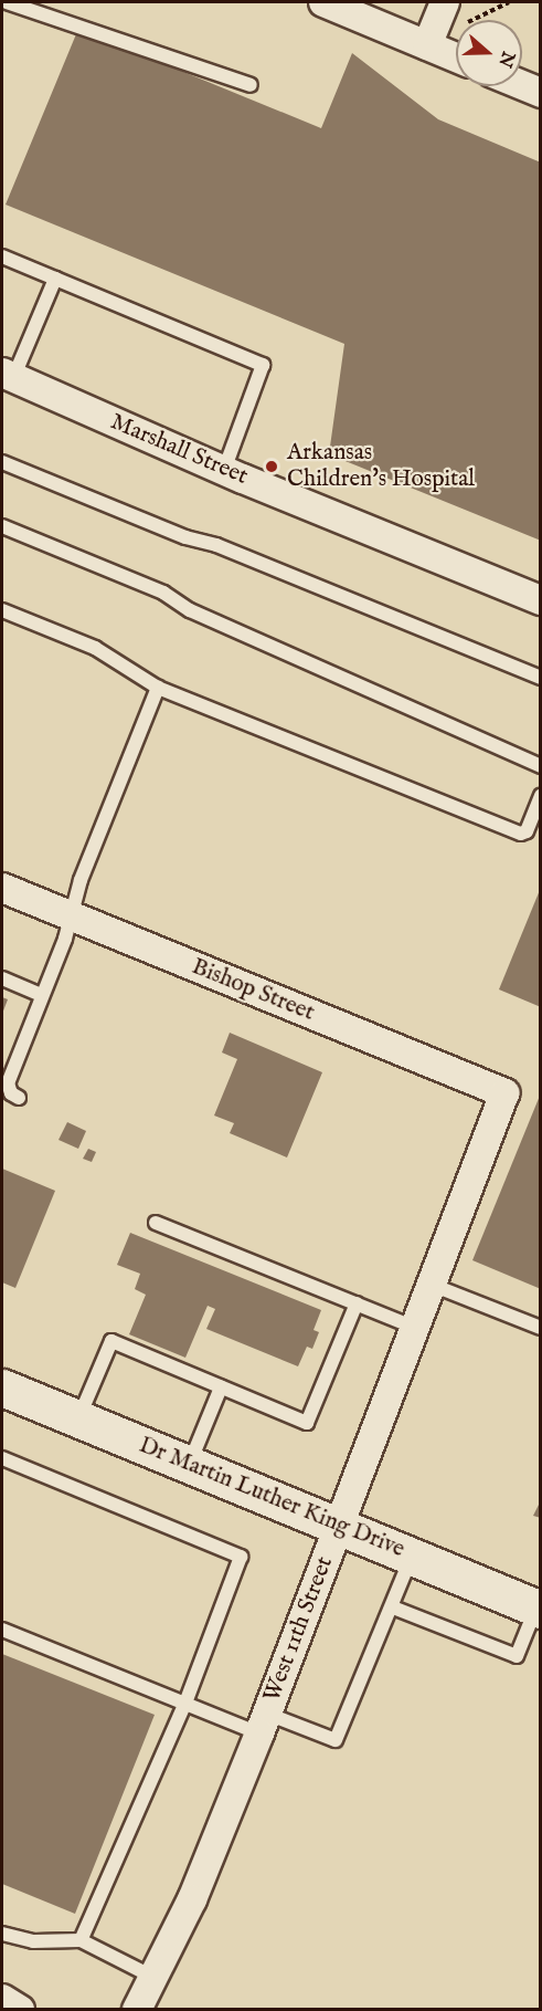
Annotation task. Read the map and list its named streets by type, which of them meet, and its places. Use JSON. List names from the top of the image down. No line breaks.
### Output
{"streets":{"main road":["Dr Martin Luther King Drive"],"street":["Marshall Street","Bishop Street","West 11th Street"]},"crossings":[["Bishop Street","West 11th Street"],["Dr Martin Luther King Drive","West 11th Street"]],"places":["Arkansas Children's Hospital"],"north":"right"}
